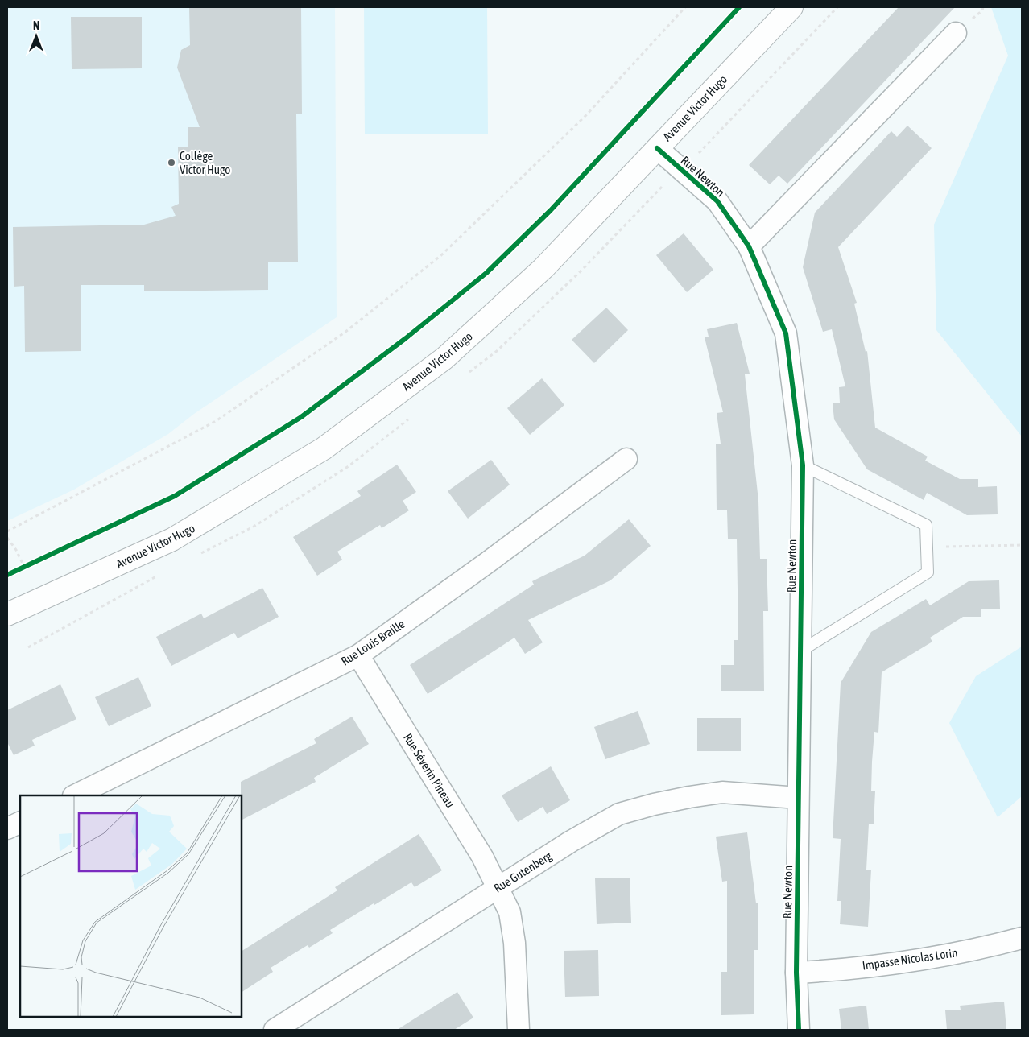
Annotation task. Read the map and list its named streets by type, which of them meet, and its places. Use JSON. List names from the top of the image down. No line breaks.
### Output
{"streets":{"main road":["Avenue Victor Hugo"],"street":["Rue Newton","Rue Louis Braille","Rue Séverin Pineau","Rue Gutenberg","Impasse Nicolas Lorin"]},"crossings":[["Avenue Victor Hugo","Rue Newton"],["Rue Newton","Rue Gutenberg"],["Rue Newton","Impasse Nicolas Lorin"],["Rue Louis Braille","Rue Séverin Pineau"],["Rue Séverin Pineau","Rue Gutenberg"]],"places":["Collège Victor Hugo"],"north":"top"}
